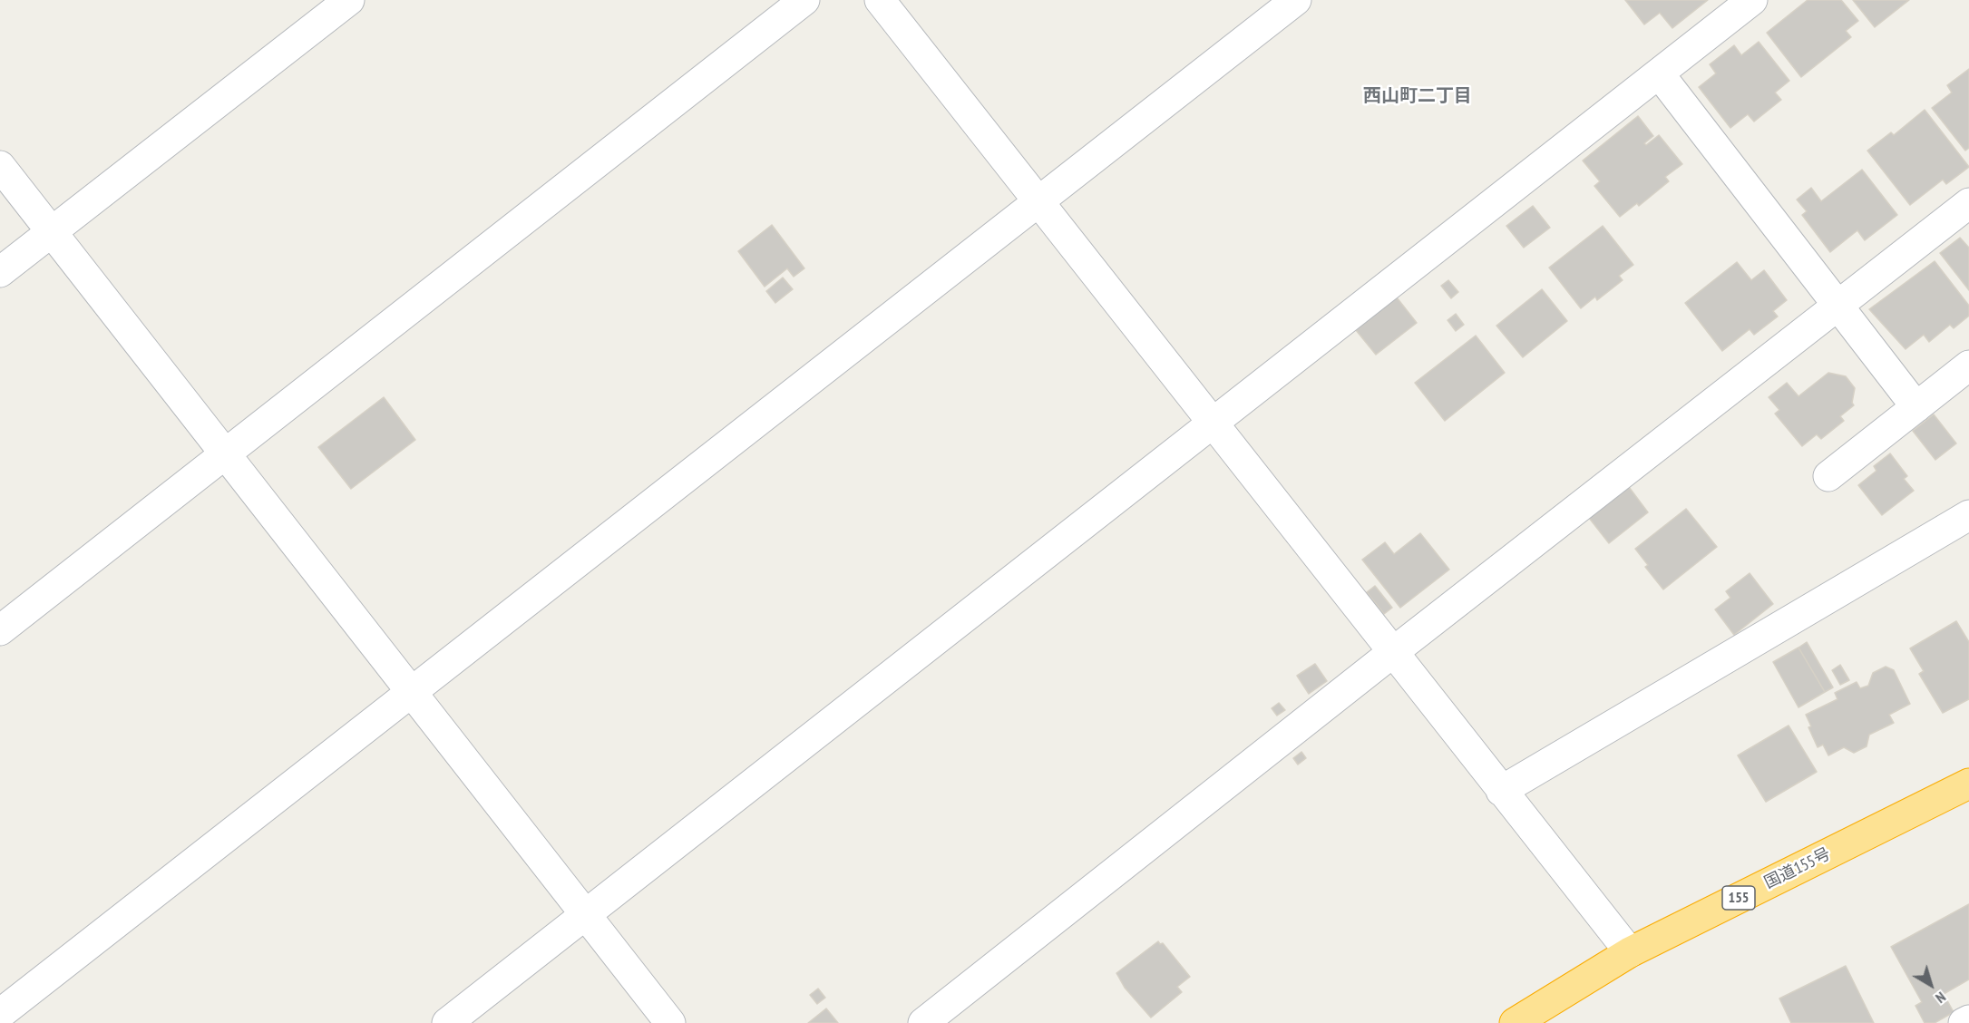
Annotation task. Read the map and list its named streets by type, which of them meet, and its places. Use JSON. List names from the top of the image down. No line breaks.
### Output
{"streets":{"highway":["国道155号","155"]},"districts":["西山町二丁目"],"north":"bottom right"}
